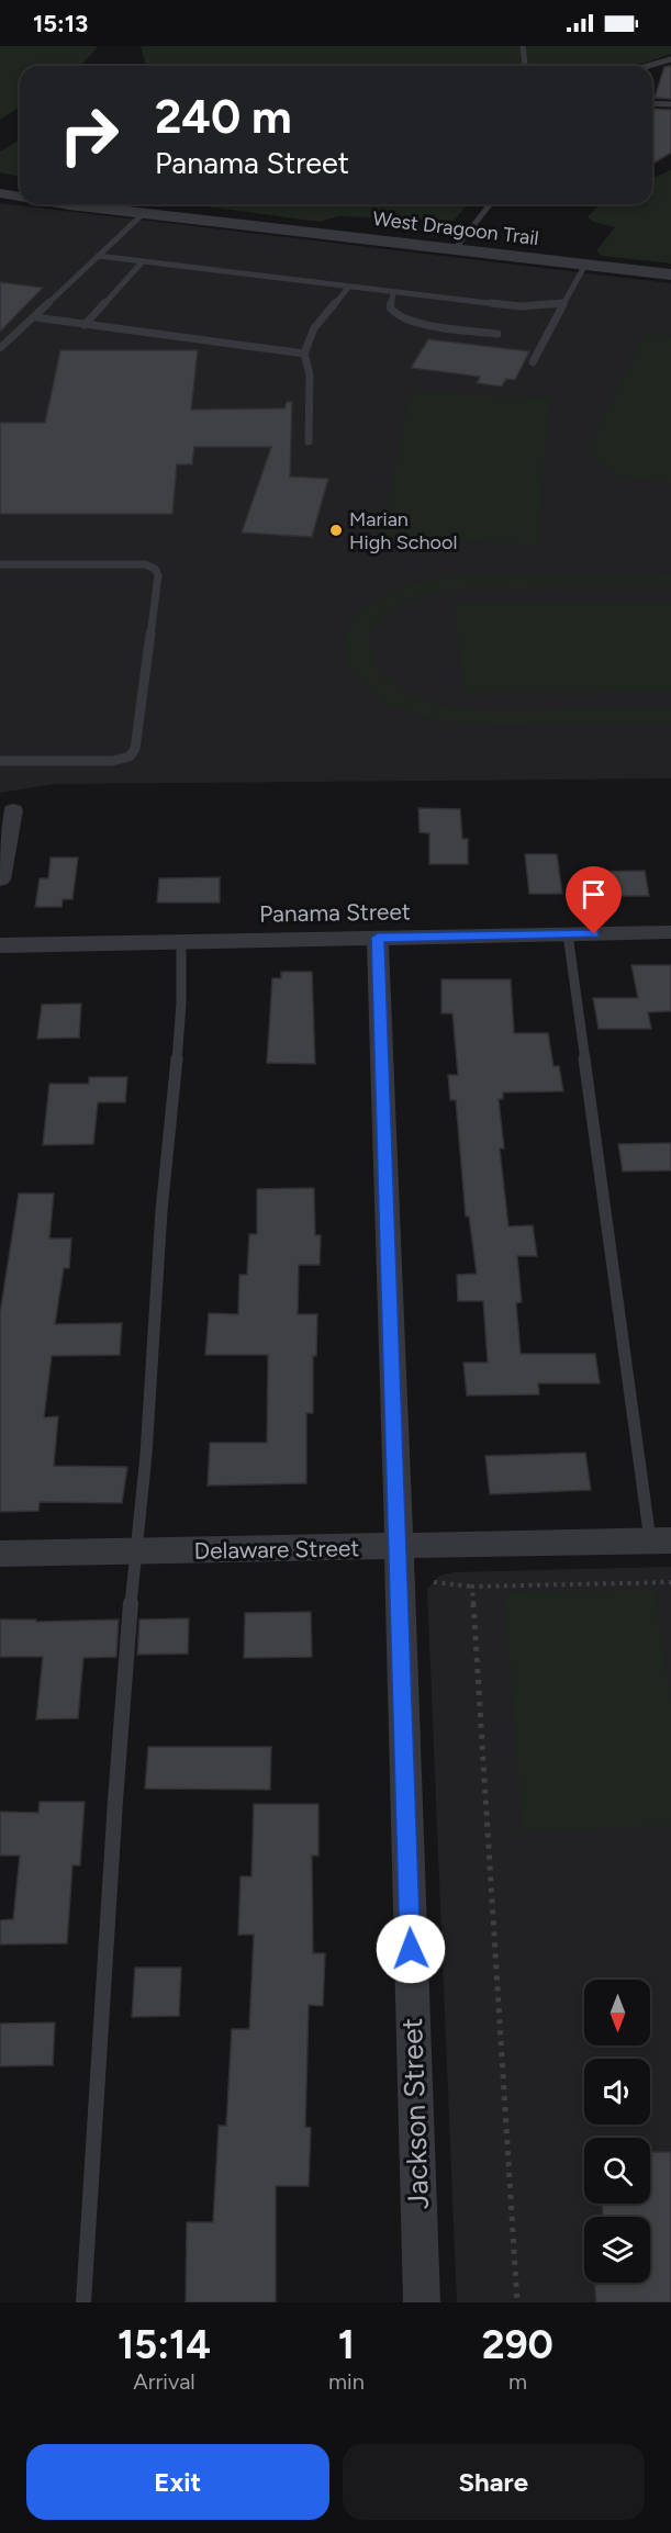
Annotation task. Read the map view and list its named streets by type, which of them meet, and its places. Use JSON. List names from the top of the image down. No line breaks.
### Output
{"streets":{"street":["West Dragoon Trail","Panama Street","Delaware Street","Jackson Street"]},"crossings":[["Panama Street","Jackson Street"],["Delaware Street","Jackson Street"]],"places":["Marian High School"],"north":"bottom","page":{"status":"15:13","turn":["240 m","Panama Street"],"eta":["15:14","Arrival","1","min","290","m"],"buttons":["Exit","Share"]}}
